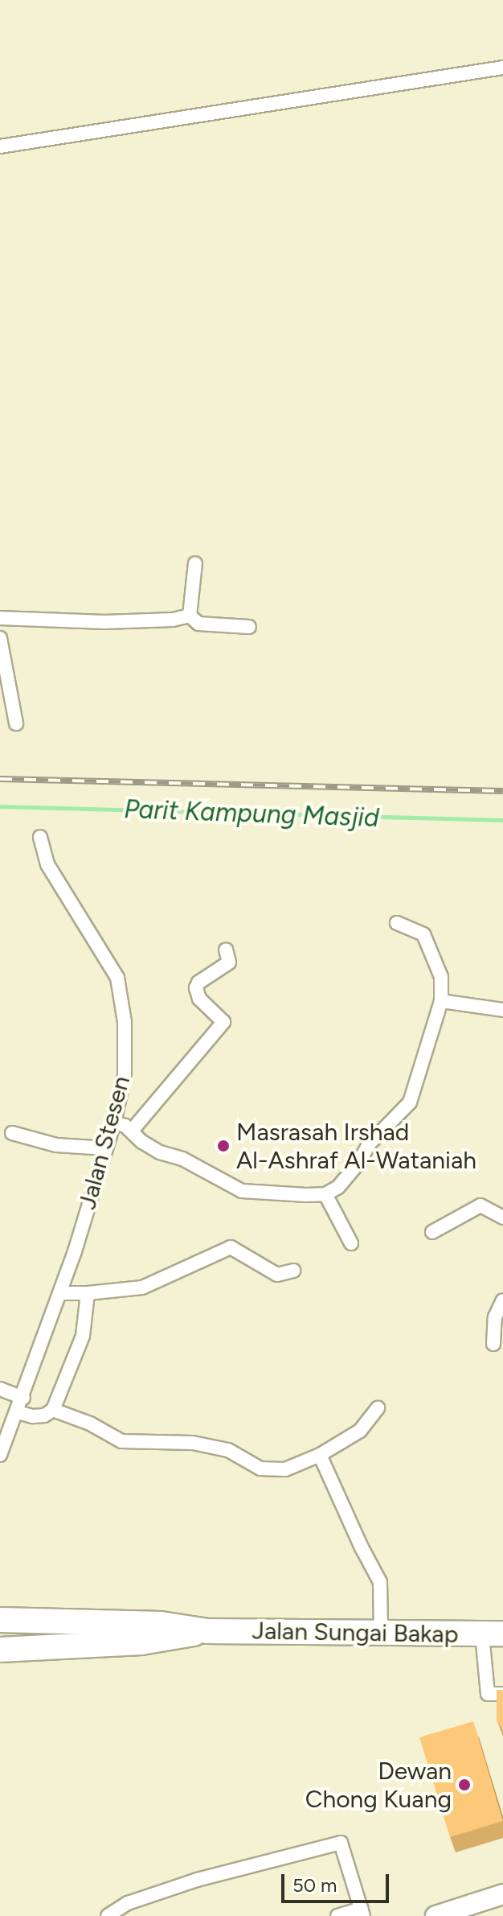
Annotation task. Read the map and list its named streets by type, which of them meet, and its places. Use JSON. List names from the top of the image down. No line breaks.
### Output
{"streets":{"highway":["Jalan Sungai Bakap"],"street":["Jalan Stesen"]},"water":["Parit Kampung Masjid"],"places":["Masrasah Irshad Al-Ashraf Al-Wataniah","Dewan Chong Kuang"],"scale_bar":"50 m"}
